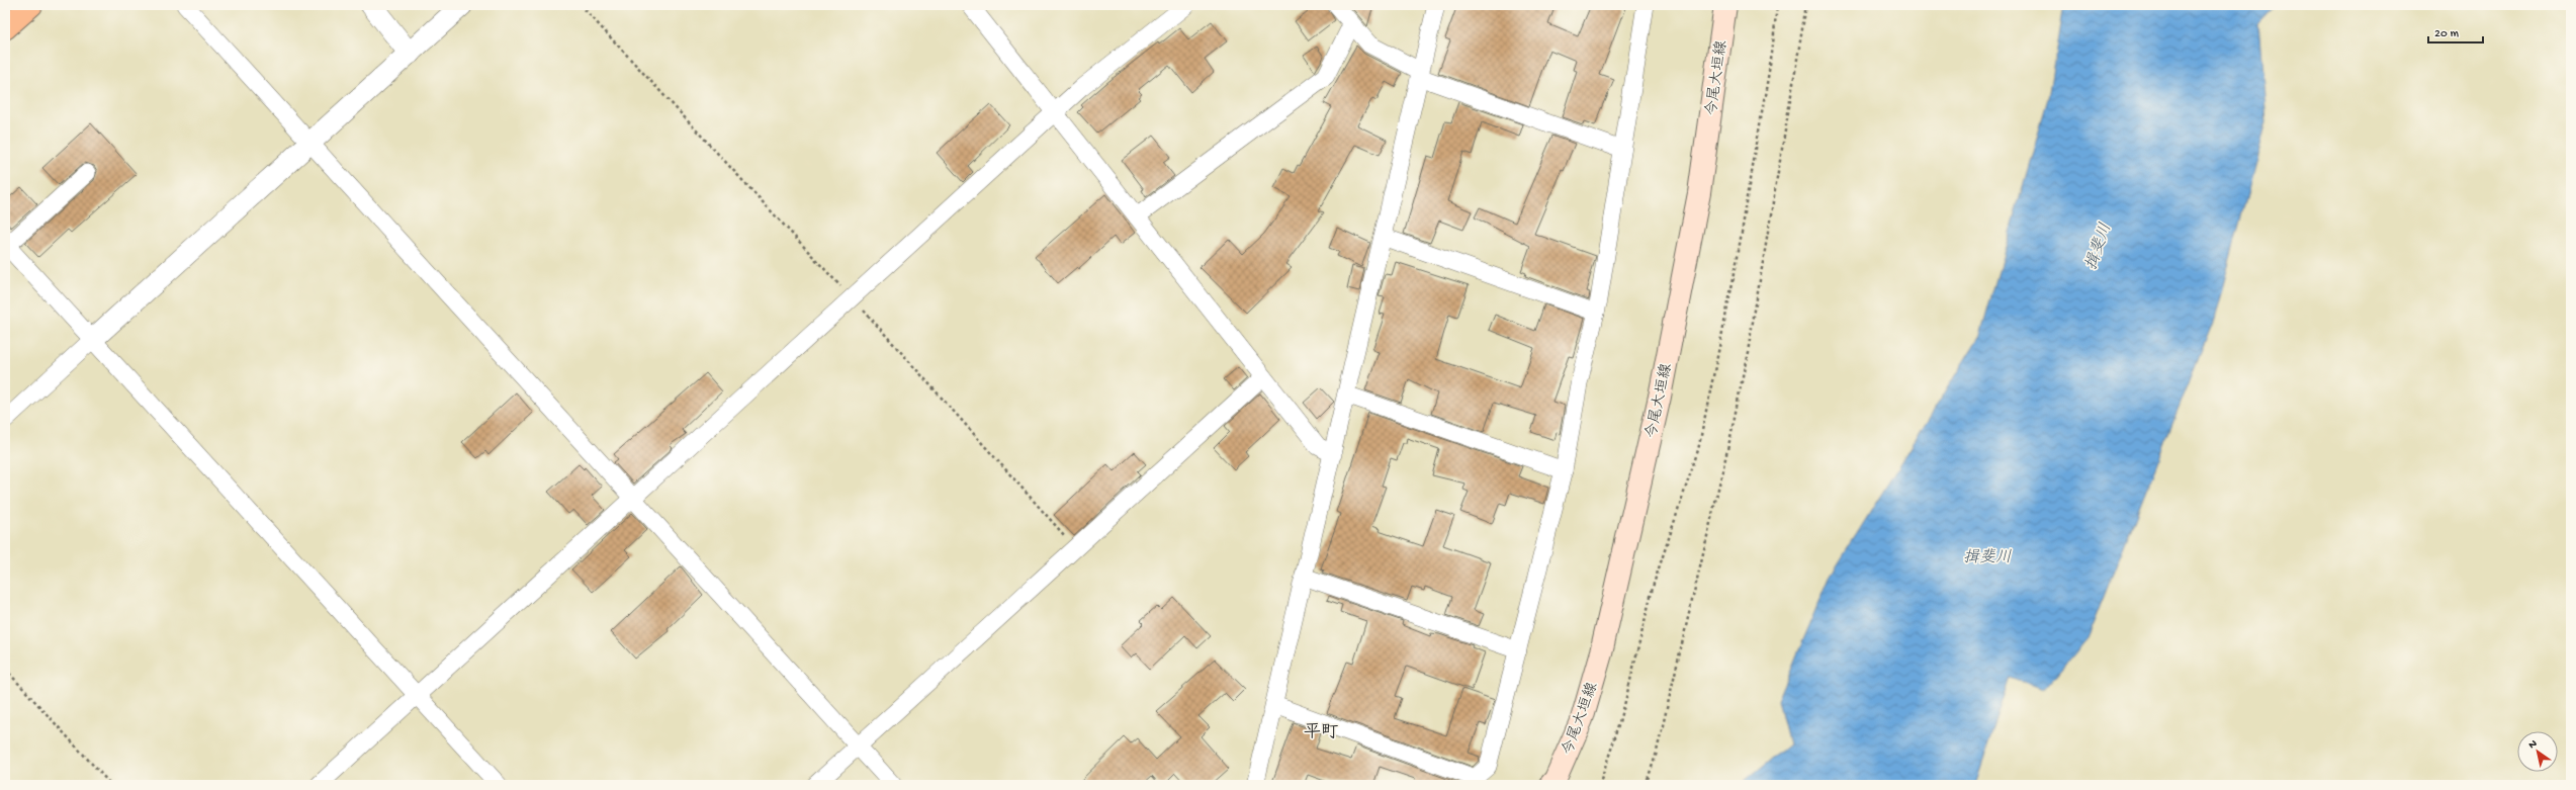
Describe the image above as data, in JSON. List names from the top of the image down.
{
  "streets": {
    "main road": ["今尾大垣線"]
  },
  "districts": ["平町"],
  "water": ["揖斐川"],
  "scale_bar": "20 m",
  "north": "top left"
}
